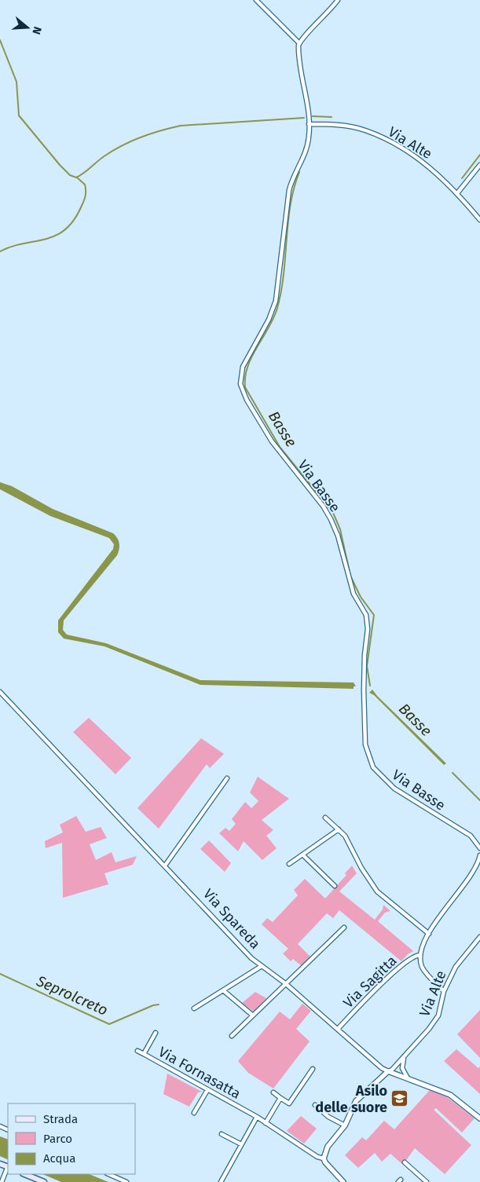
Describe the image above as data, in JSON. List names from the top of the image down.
{
  "streets": {
    "street": [
      "Via Alte",
      "Via Basse",
      "Via Spareda",
      "Via Sagitta",
      "Via Fornasatta"
    ]
  },
  "crossings": [
    ["Via Alte", "Via Basse"],
    ["Via Alte", "Via Spareda"],
    ["Via Spareda", "Via Sagitta"]
  ],
  "water": ["Basse", "Seprolcreto"],
  "places": {
    "school or university": ["Asilo delle suore"]
  },
  "legend": ["Strada", "Parco", "Acqua"],
  "north": "right"
}
